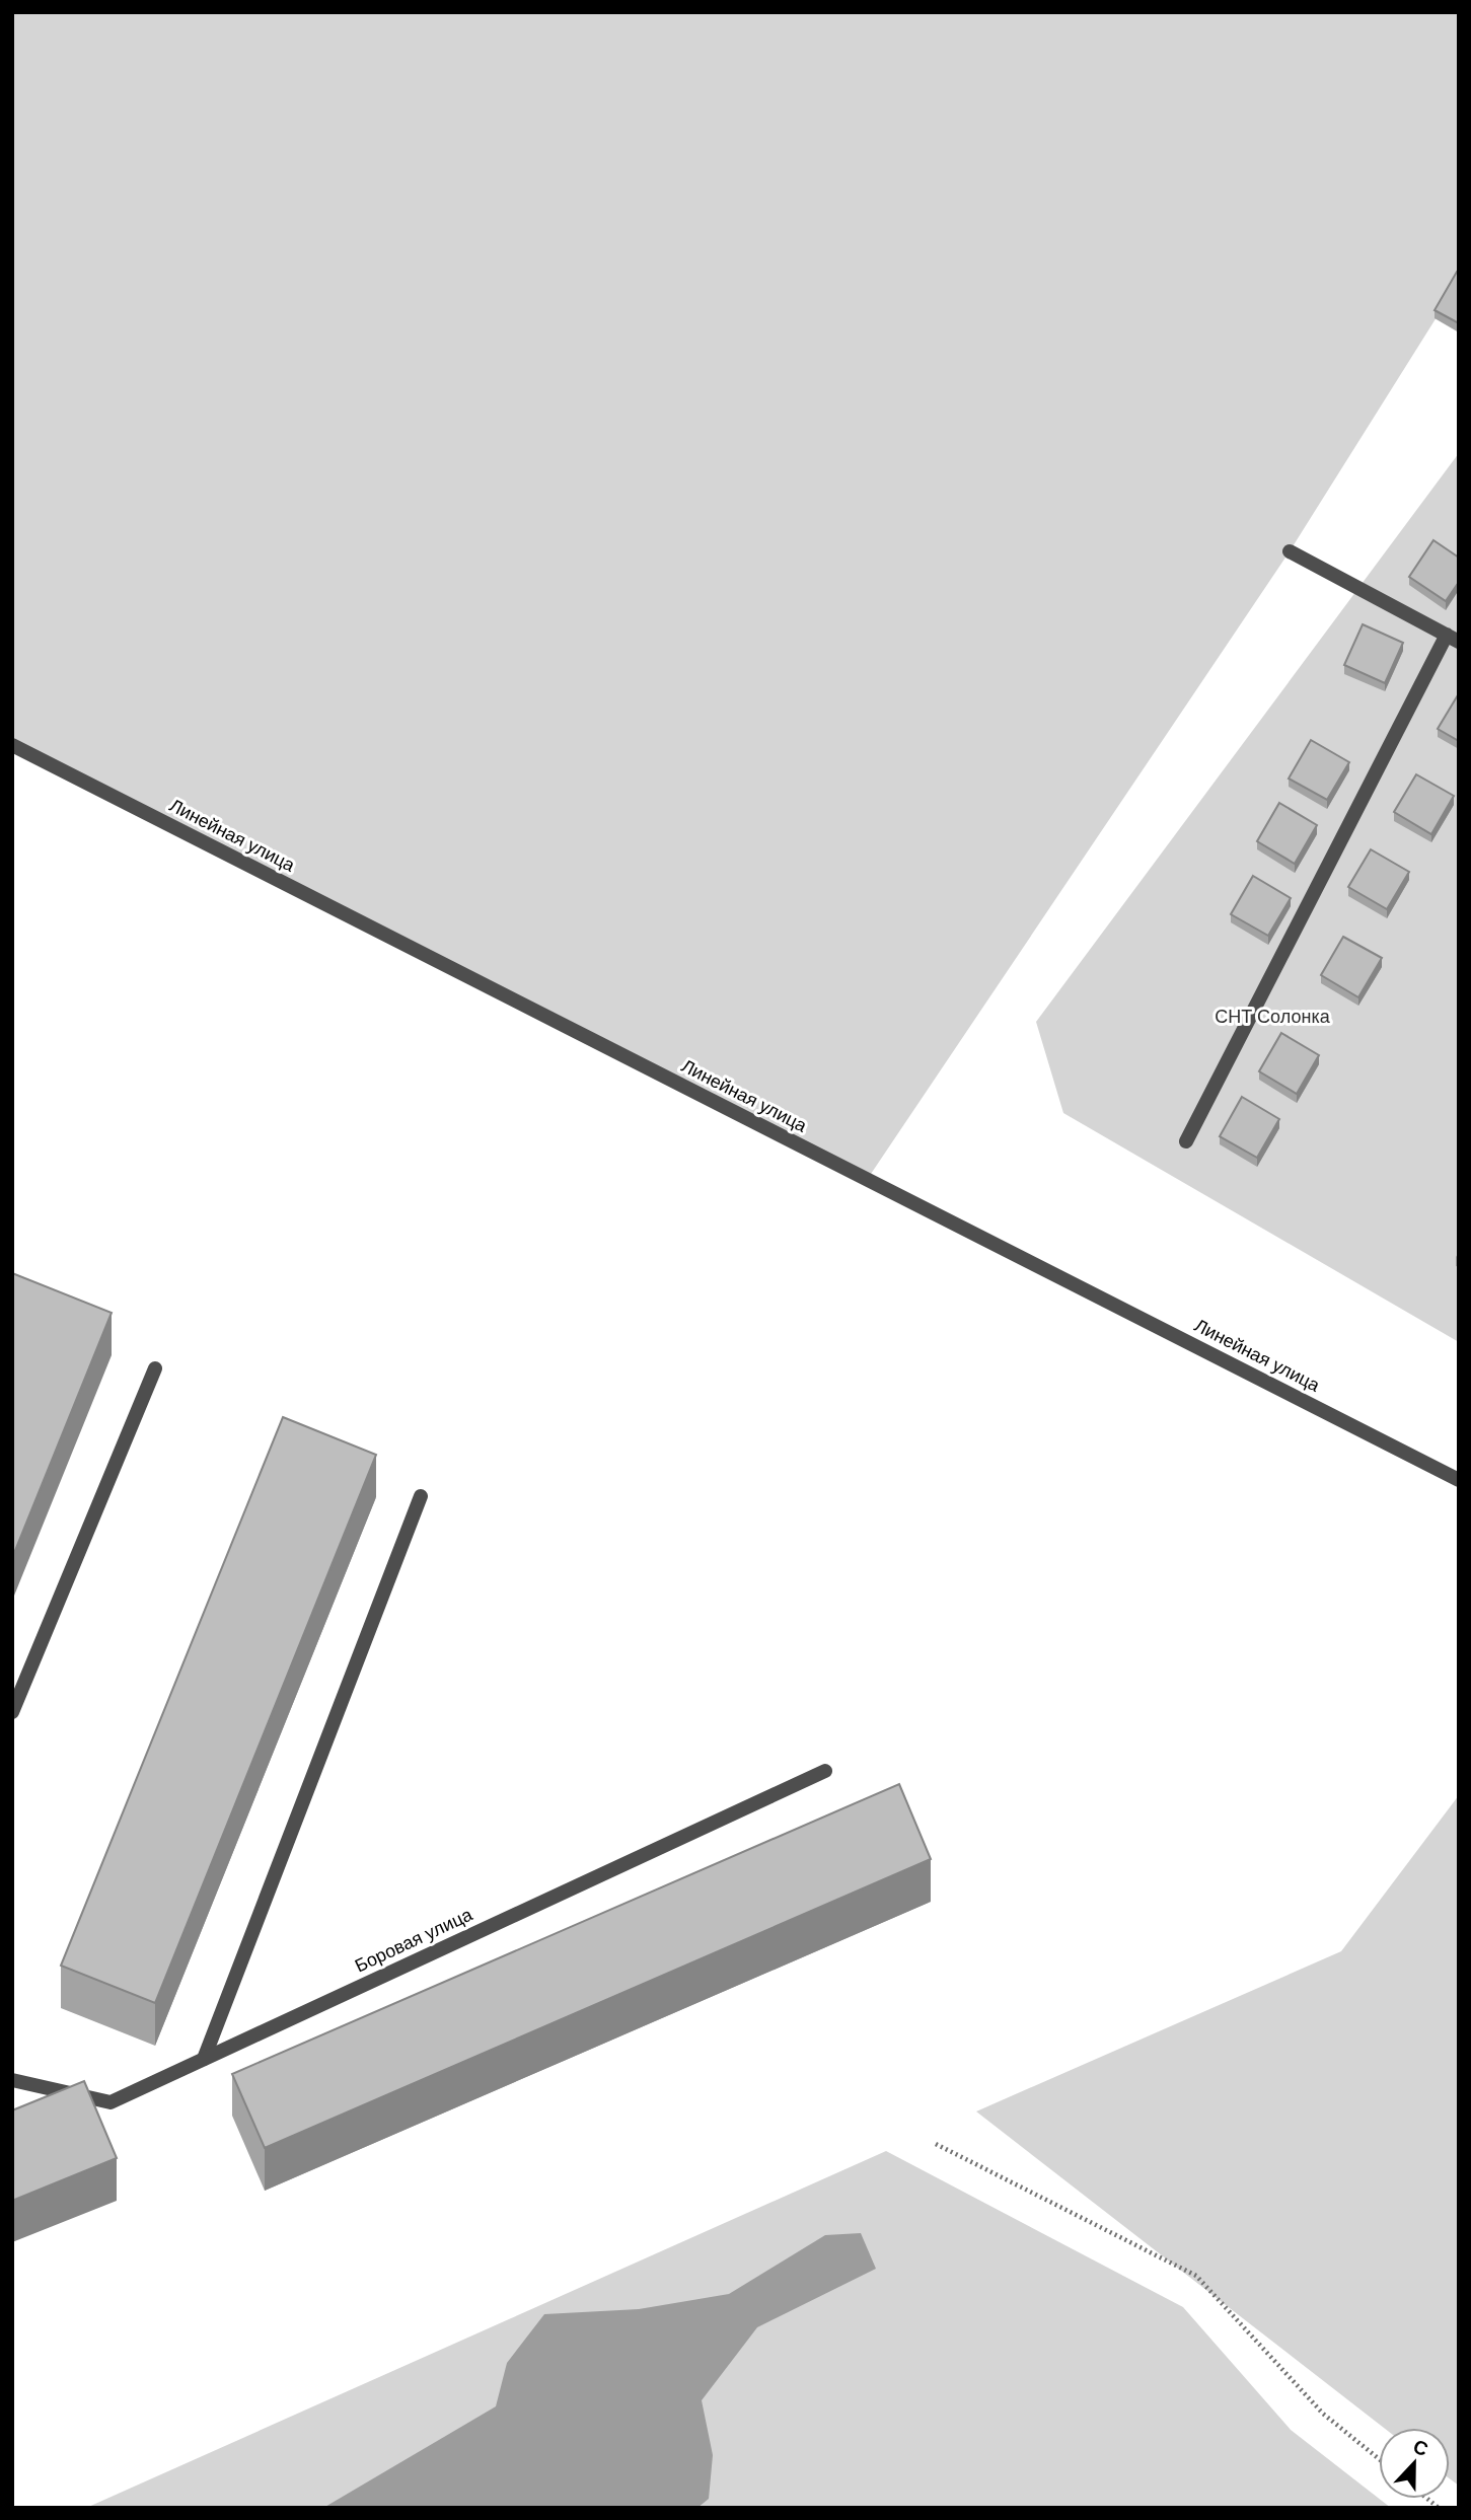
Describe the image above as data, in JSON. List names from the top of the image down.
{
  "streets": {
    "street": ["Линейная улица", "Боровая улица"]
  },
  "parks": ["СНТ Солонка"],
  "north": "top"
}
